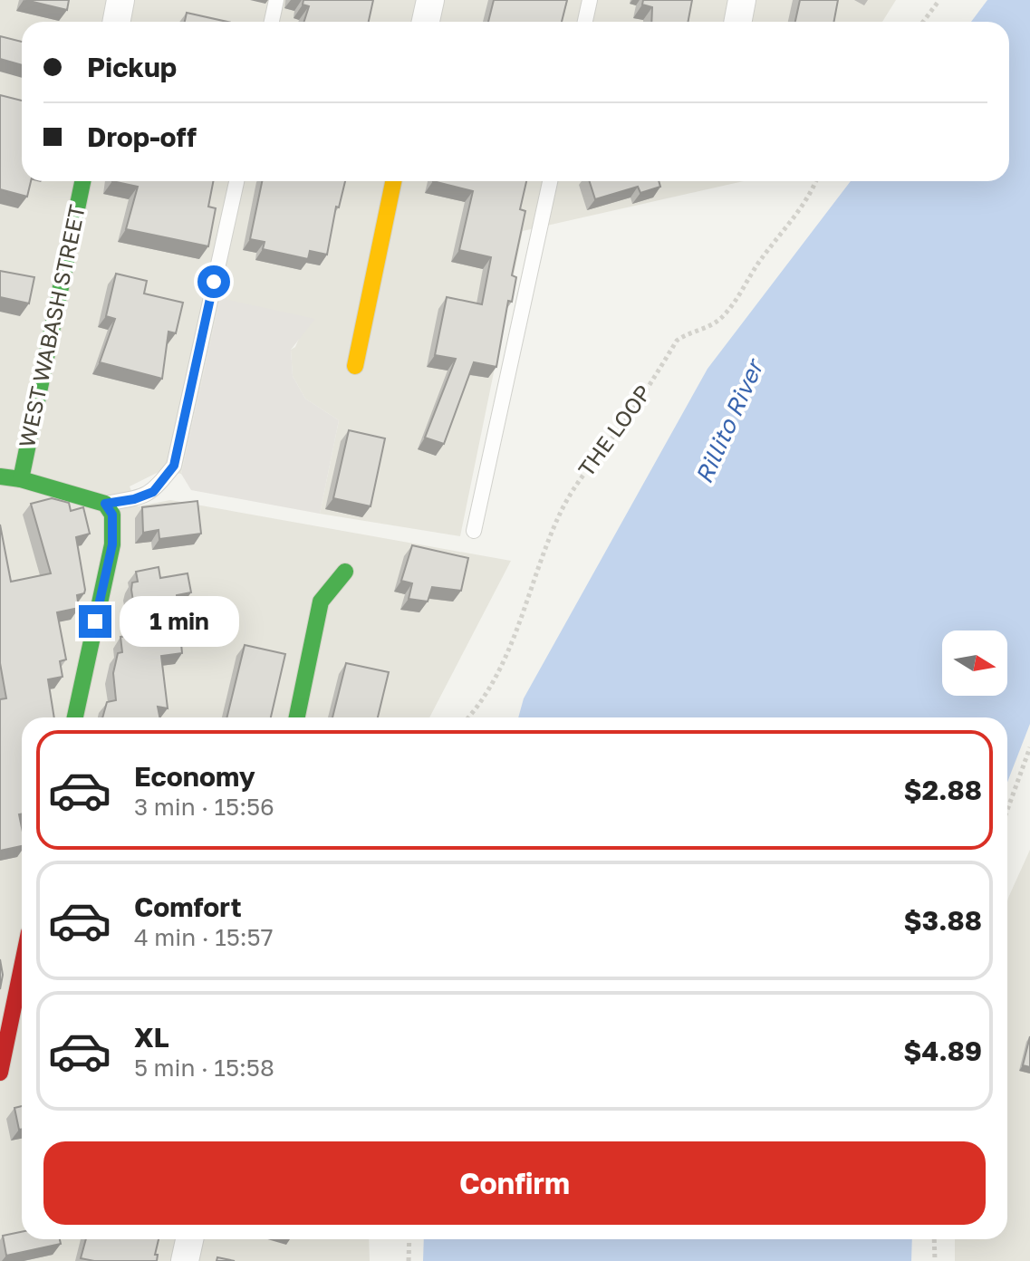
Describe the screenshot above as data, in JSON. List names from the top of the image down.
{
  "streets": {
    "street": ["WEST WABASH STREET"],
    "path": ["THE LOOP"]
  },
  "water": ["Rillito River"],
  "north": "right",
  "page": {
    "banner": ["Pickup", "Drop-off"],
    "bubble": "1 min",
    "list": [
      {
        "name": "Economy",
        "note": "3 min · 15:56",
        "value": "$2.88"
      },
      {
        "name": "Comfort",
        "note": "4 min · 15:57",
        "value": "$3.88"
      },
      {
        "name": "XL",
        "note": "5 min · 15:58",
        "value": "$4.89"
      }
    ],
    "buttons": "Confirm"
  }
}
